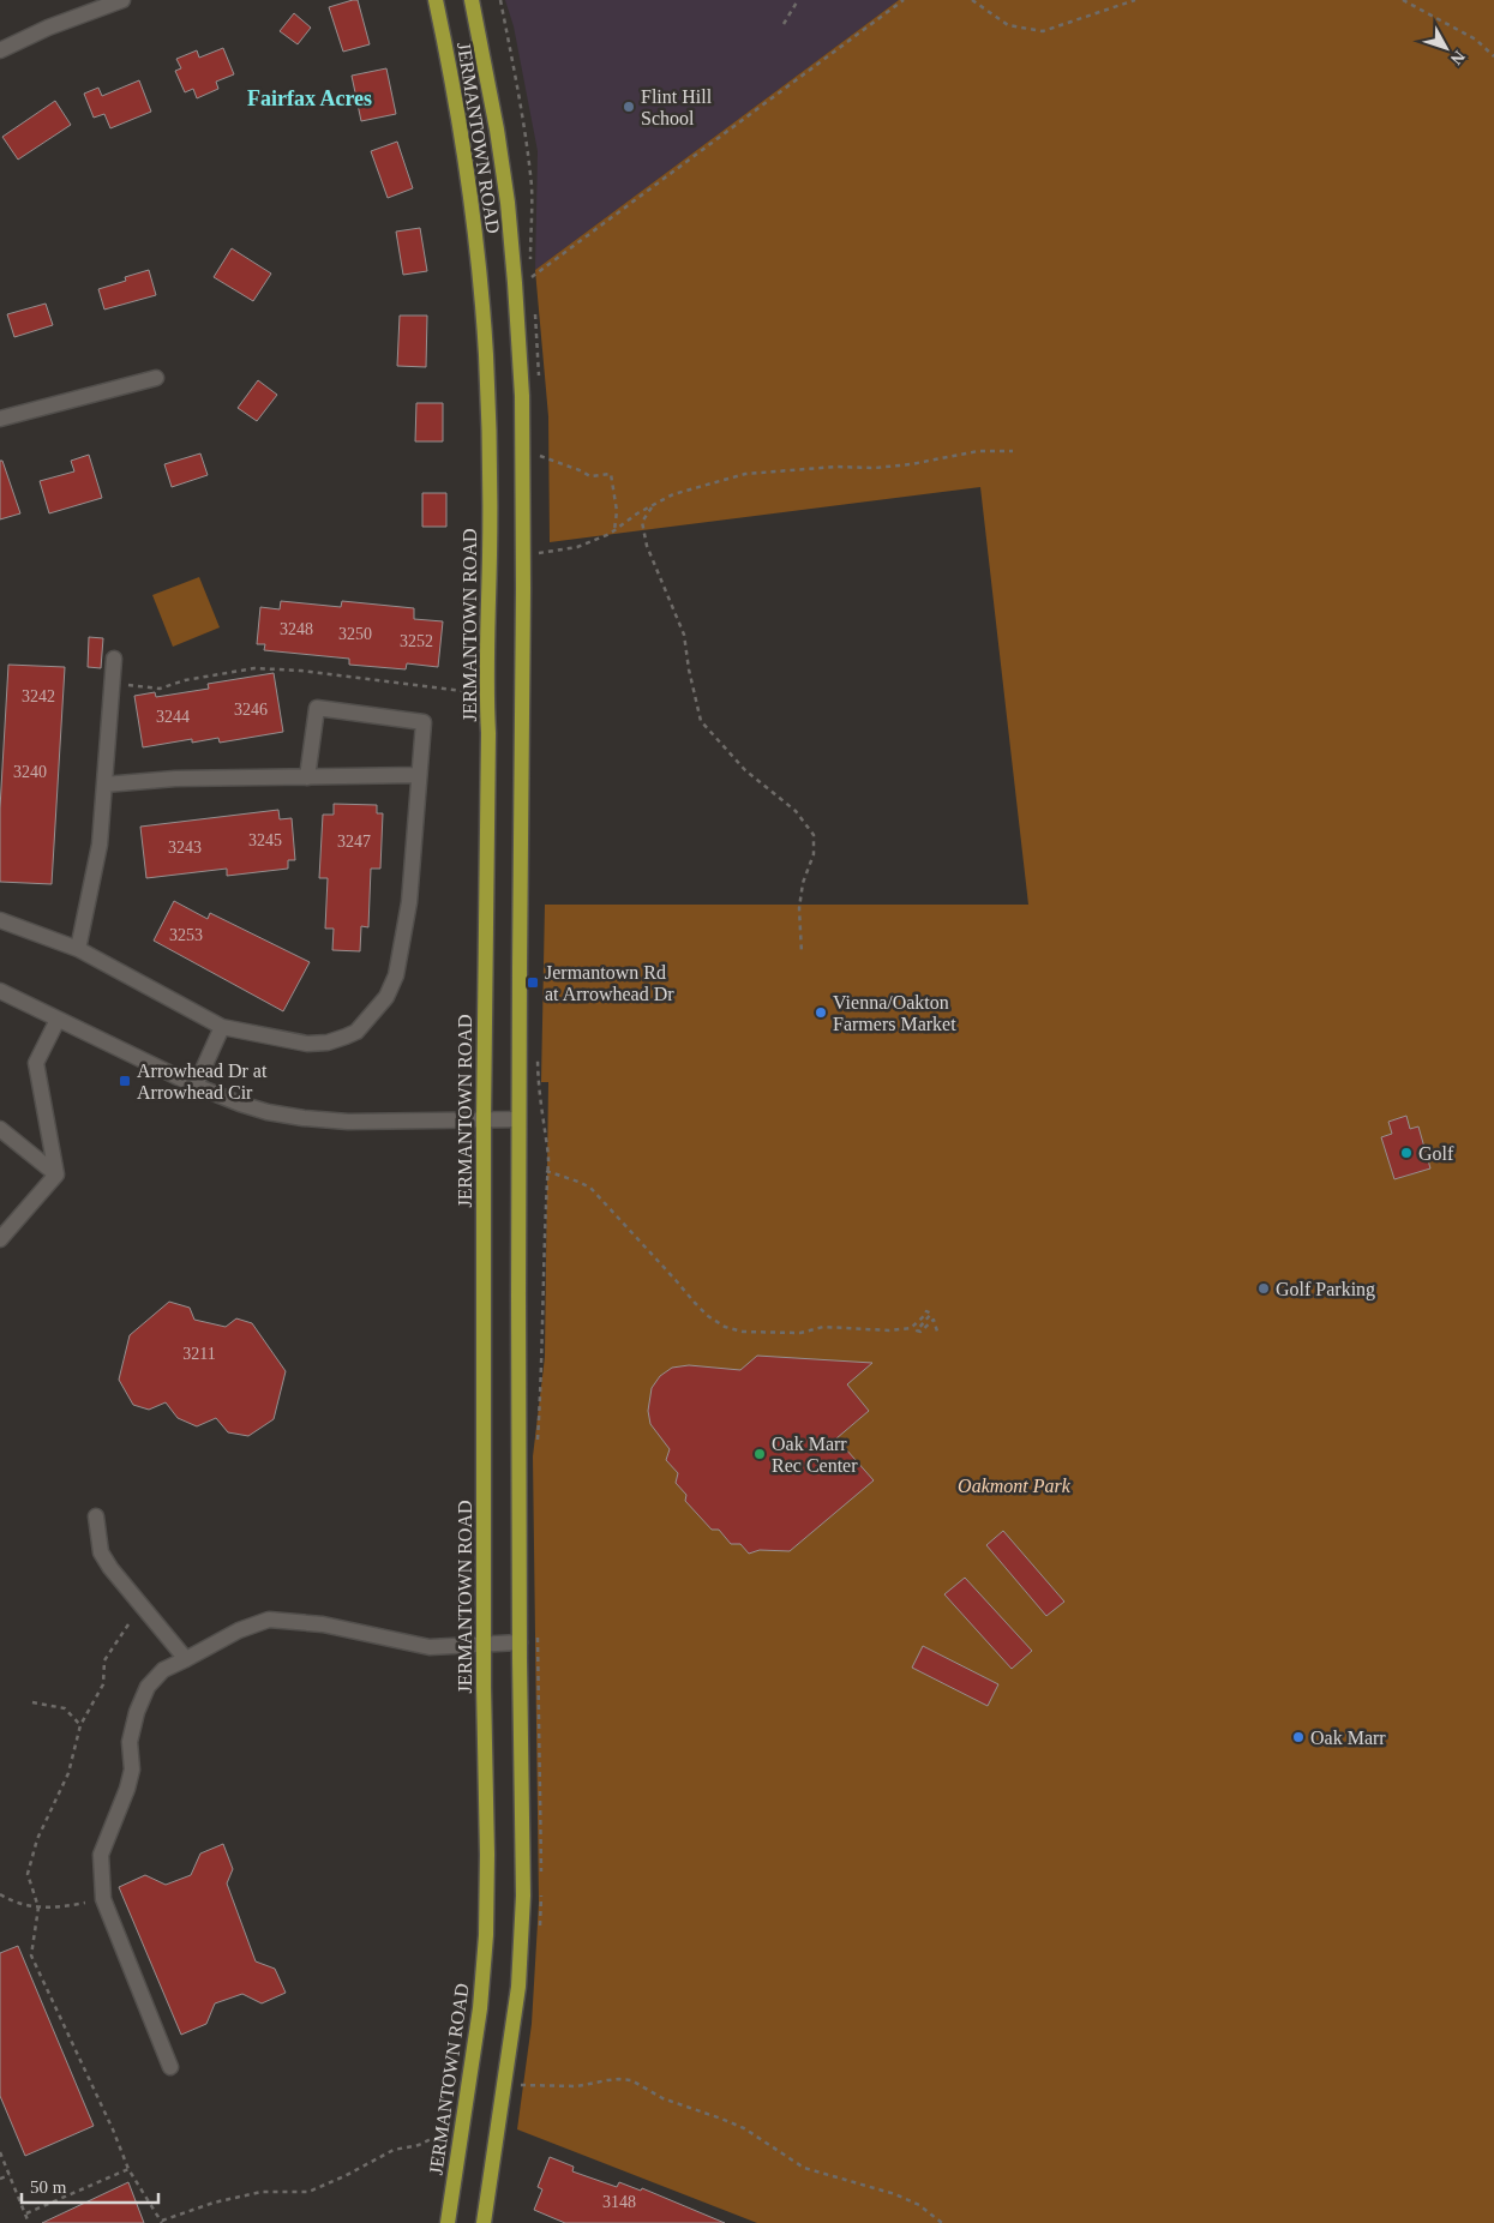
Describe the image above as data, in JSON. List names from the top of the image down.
{
  "streets": {
    "main road": ["JERMANTOWN ROAD"]
  },
  "districts": ["Fairfax Acres"],
  "parks": ["Oakmont Park"],
  "places": {
    "other": [
      "Flint Hill School",
      "Vienna/Oakton Farmers Market",
      "Golf",
      "Golf Parking",
      "Oak Marr Rec Center",
      "Oak Marr"
    ],
    "transit": ["Jermantown Rd at Arrowhead Dr", "Arrowhead Dr at Arrowhead Cir"]
  },
  "house_numbers": [
    "3248",
    "3250",
    "3252",
    "3242",
    "3246",
    "3244",
    "3240",
    "3245",
    "3247",
    "3243",
    "3253",
    "3211",
    "3148"
  ],
  "scale_bar": "50 m",
  "north": "bottom right"
}
